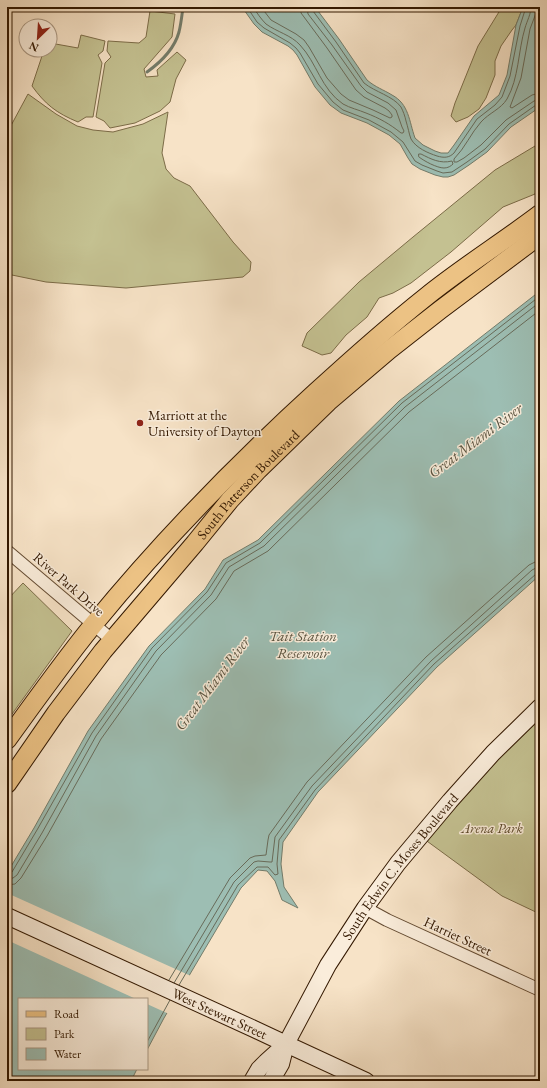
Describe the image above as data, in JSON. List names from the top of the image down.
{
  "streets": {
    "main road": ["South Patterson Boulevard", "South Edwin C. Moses Boulevard", "West Stewart Street"],
    "street": ["River Park Drive", "Harriet Street"]
  },
  "crossings": [
    ["South Patterson Boulevard", "River Park Drive"],
    ["South Edwin C. Moses Boulevard", "Harriet Street"],
    ["South Edwin C. Moses Boulevard", "West Stewart Street"]
  ],
  "water": ["Great Miami River", "Tait Station Reservoir"],
  "parks": ["Arena Park"],
  "places": ["Marriott at the University of Dayton"],
  "legend": ["Road", "Park", "Water"],
  "north": "bottom left"
}
